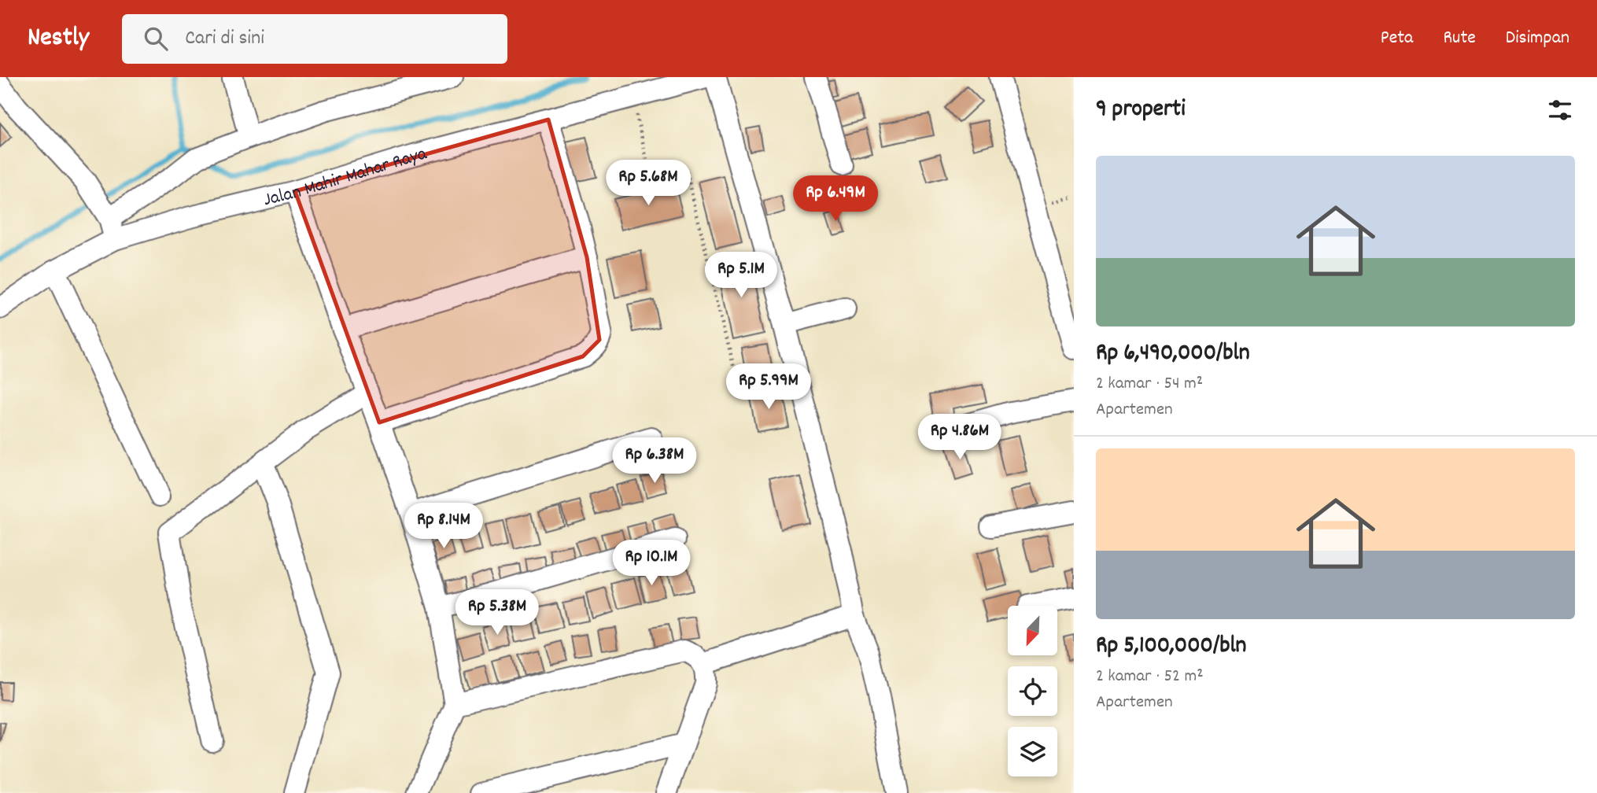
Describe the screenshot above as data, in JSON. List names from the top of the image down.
{
  "streets": {
    "street": ["Jalan Mahir Mahar Raya"]
  },
  "north": "bottom left",
  "page": {
    "header": "Nestly",
    "search": "Cari di sini",
    "nav": ["Peta", "Rute", "Disimpan"],
    "heading": "9 properti",
    "list": [
      {
        "name": "Rp 6,490,000/bln",
        "note": "2 kamar · 54 m² · Apartemen"
      },
      {
        "name": "Rp 5,100,000/bln",
        "note": "2 kamar · 52 m² · Apartemen"
      }
    ],
    "price": [
      "Rp 5.68M",
      "Rp 6.49M",
      "Rp 5.1M",
      "Rp 5.99M",
      "Rp 4.86M",
      "Rp 6.38M",
      "Rp 8.14M",
      "Rp 10.1M",
      "Rp 5.38M"
    ]
  }
}
